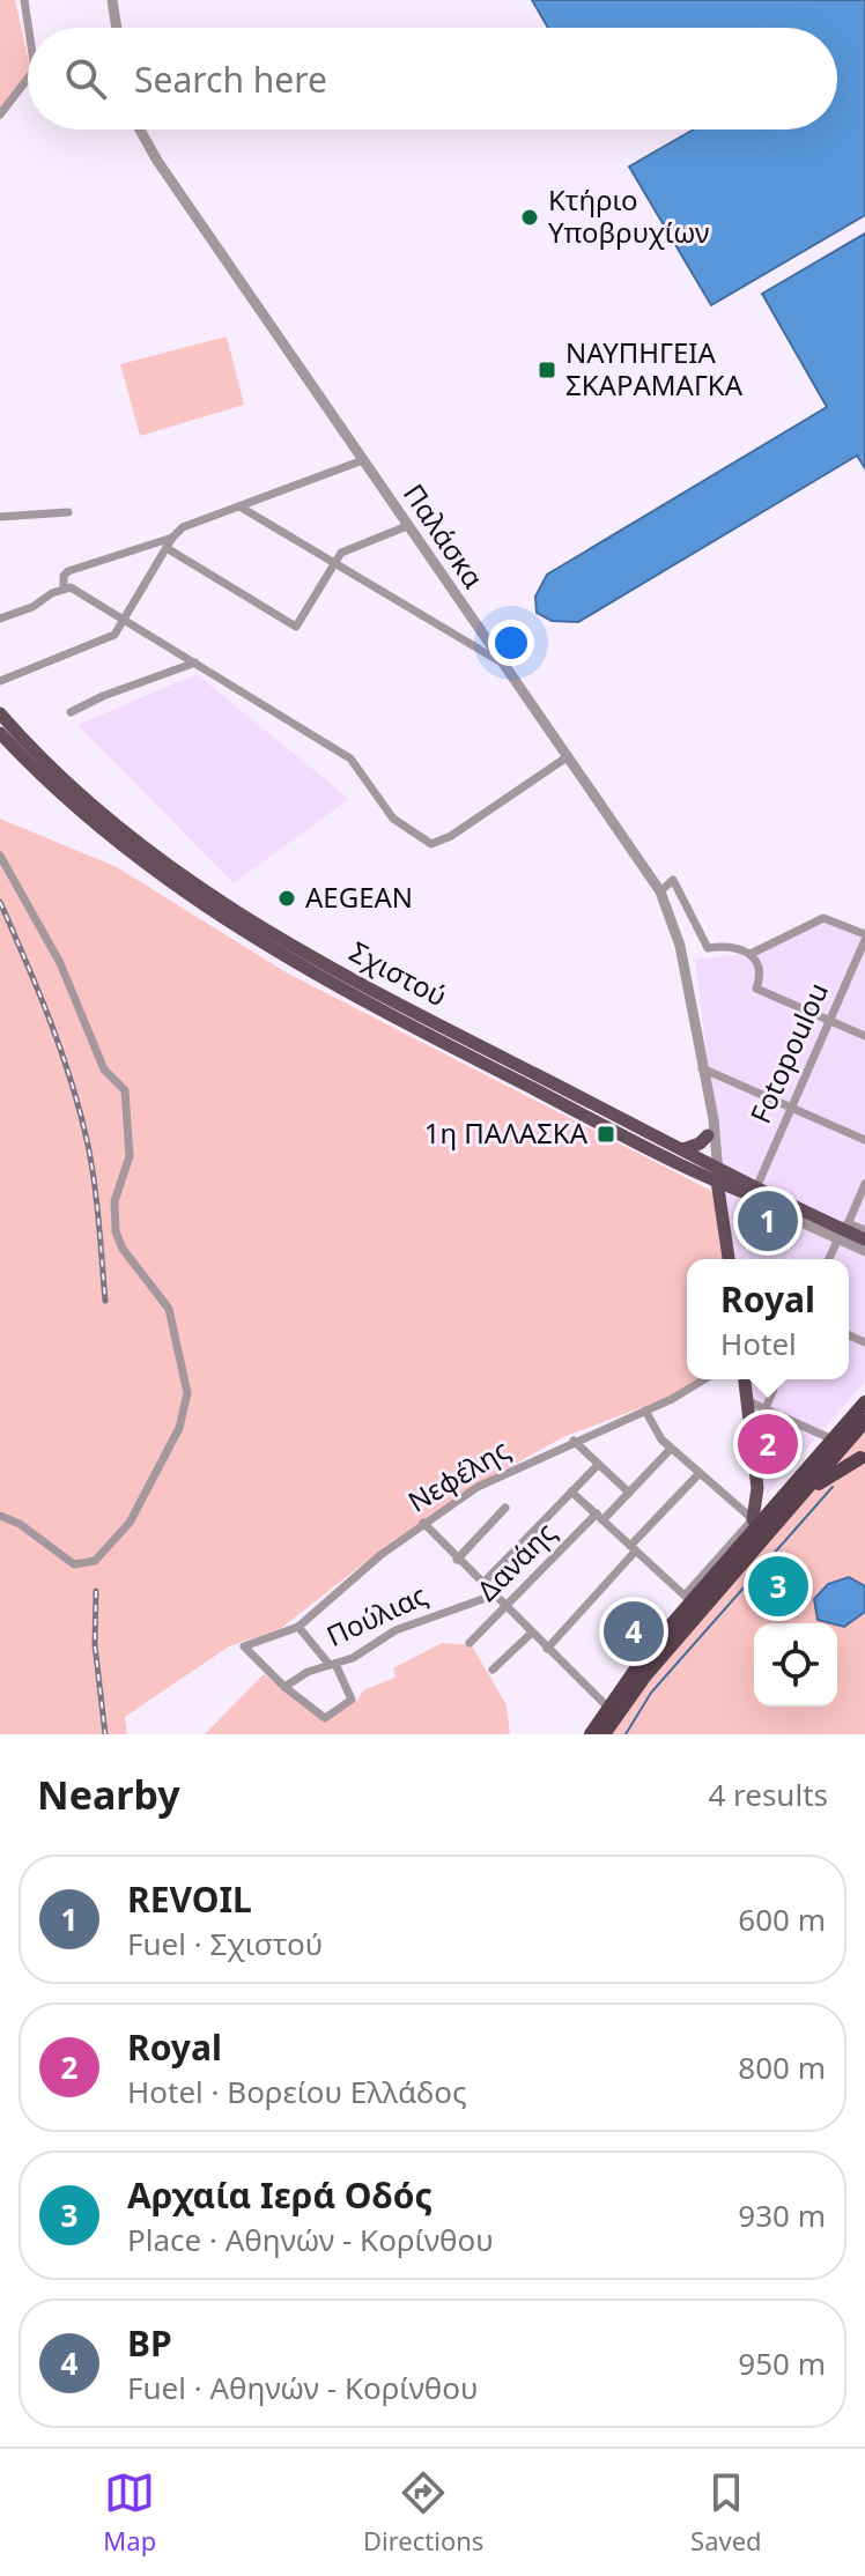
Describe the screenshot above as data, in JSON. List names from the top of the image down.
{
  "streets": {
    "main road": ["Σχιστού"],
    "street": [
      "Παλάσκα",
      "Fotopoulou",
      "Νεφέλης",
      "Δανάης",
      "Πούλιας"
    ]
  },
  "crossings": [
    ["Παλάσκα", "Σχιστού"],
    ["Σχιστού", "Fotopoulou"],
    ["Νεφέλης", "Πούλιας"]
  ],
  "places": {
    "other": ["Κτήριο Υποβρυχίων", "AEGEAN"],
    "transit": ["ΝΑΥΠΗΓΕΙΑ ΣΚΑΡΑΜΑΓΚΑ", "1η ΠΑΛΑΣΚΑ"]
  },
  "page": {
    "search": "Search here",
    "pins": [
      "1",
      "2",
      "3",
      "4"
    ],
    "popup": ["Royal", "Hotel"],
    "heading": ["Nearby", "4 results"],
    "list": [
      {
        "mark": "1",
        "name": "REVOIL",
        "note": "Fuel · Σχιστού",
        "value": "600 m"
      },
      {
        "mark": "2",
        "name": "Royal",
        "note": "Hotel · Βορείου Ελλάδος",
        "value": "800 m"
      },
      {
        "mark": "3",
        "name": "Αρχαία Ιερά Οδός",
        "note": "Place · Αθηνών - Κορίνθου",
        "value": "930 m"
      },
      {
        "mark": "4",
        "name": "BP",
        "note": "Fuel · Αθηνών - Κορίνθου",
        "value": "950 m"
      }
    ],
    "nav": ["Map", "Directions", "Saved"]
  }
}
